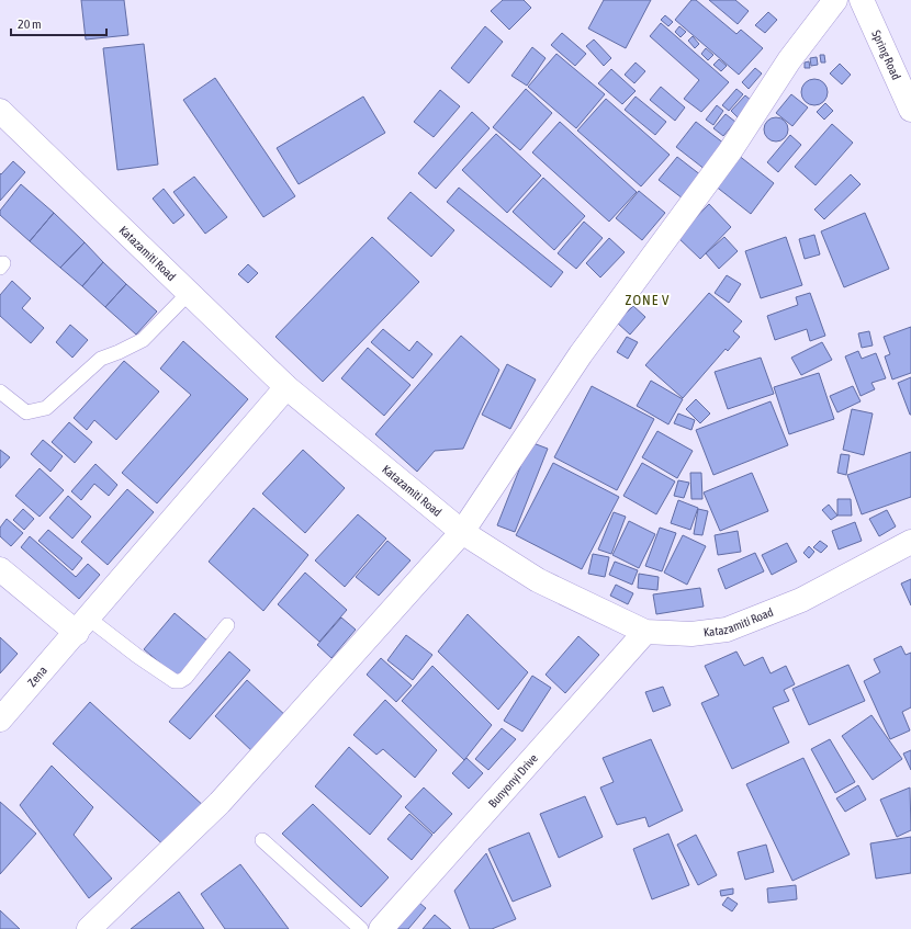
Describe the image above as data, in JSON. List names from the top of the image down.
{
  "streets": {
    "street": [
      "Spring Road",
      "Katazamiti Road",
      "Zena",
      "Bunyonyi Drive"
    ]
  },
  "crossings": [
    ["Katazamiti Road", "Zena"],
    ["Katazamiti Road", "Bunyonyi Drive"]
  ],
  "districts": ["ZONE V"],
  "scale_bar": "20 m"
}
